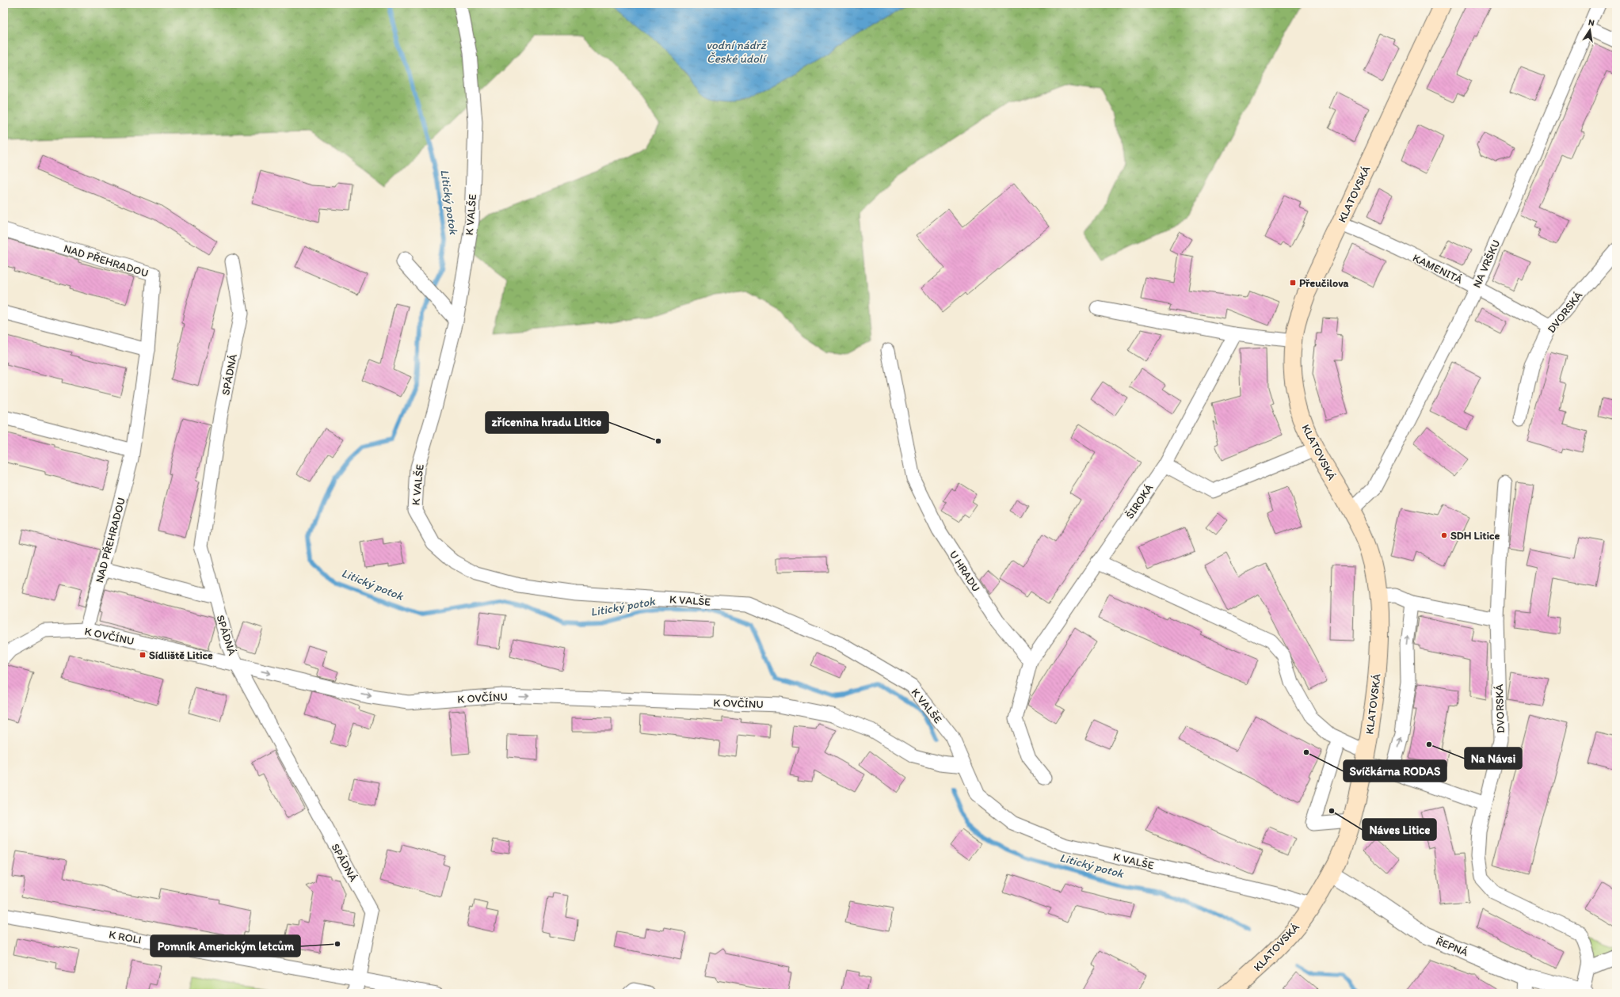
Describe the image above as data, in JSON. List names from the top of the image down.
{
  "streets": {
    "main road": ["KLATOVSKÁ"],
    "street": [
      "K VALŠE",
      "NAD PŘEHRADOU",
      "NA VRŠKU",
      "KAMENITÁ",
      "DVORSKÁ",
      "SPÁDNÁ",
      "ŠIROKÁ",
      "U HRADU",
      "K OVČÍNU",
      "K ROLI",
      "ŘEPNÁ"
    ]
  },
  "crossings": [
    ["KLATOVSKÁ", "K VALŠE"],
    ["KLATOVSKÁ", "NA VRŠKU"],
    ["KLATOVSKÁ", "KAMENITÁ"],
    ["KLATOVSKÁ", "ŠIROKÁ"],
    ["KLATOVSKÁ", "ŘEPNÁ"],
    ["K VALŠE", "K OVČÍNU"],
    ["NAD PŘEHRADOU", "K OVČÍNU"],
    ["NA VRŠKU", "KAMENITÁ"],
    ["KAMENITÁ", "DVORSKÁ"],
    ["DVORSKÁ", "ŘEPNÁ"],
    ["SPÁDNÁ", "K OVČÍNU"],
    ["SPÁDNÁ", "K ROLI"],
    ["ŠIROKÁ", "U HRADU"]
  ],
  "one_way": ["K OVČÍNU"],
  "water": ["vodní nádrž České údolí", "Litický potok"],
  "places": {
    "transit": ["Přeučilova", "Sídliště Litice"],
    "other": [
      "zřícenina hradu Litice",
      "SDH Litice",
      "Na Návsi",
      "Svíčkárna RODAS",
      "Náves Litice",
      "Pomník Americkým letcům"
    ]
  },
  "north": "top"
}
